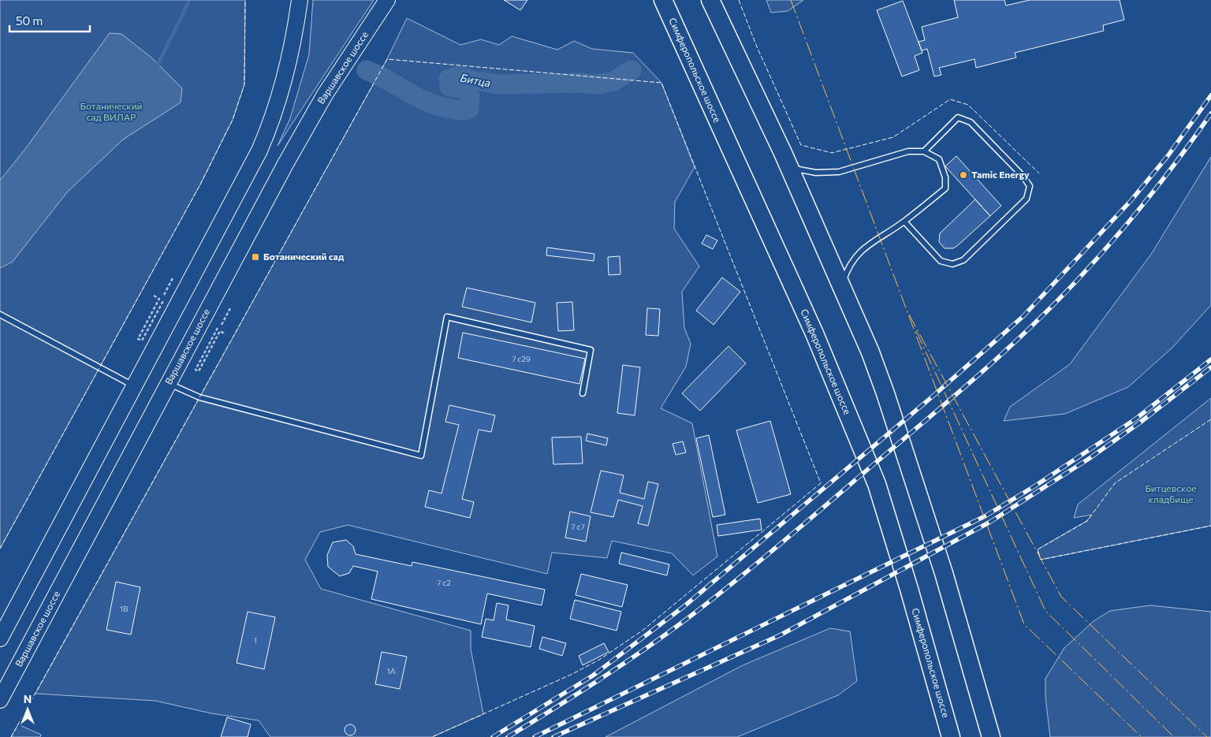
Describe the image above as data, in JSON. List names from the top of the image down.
{
  "streets": {
    "highway": ["Симферопольское шоссе"],
    "main road": ["Варшавское шоссе"]
  },
  "water": ["Битца"],
  "parks": ["Ботанический сад ВИЛАР", "Битцевское кладбище"],
  "places": {
    "other": ["Tamic Energy"],
    "transit": ["Ботанический сад"]
  },
  "house_numbers": [
    "7 с29",
    "7 с7",
    "7 с2",
    "1В",
    "1",
    "1А"
  ],
  "scale_bar": "50 m",
  "north": "top"
}
